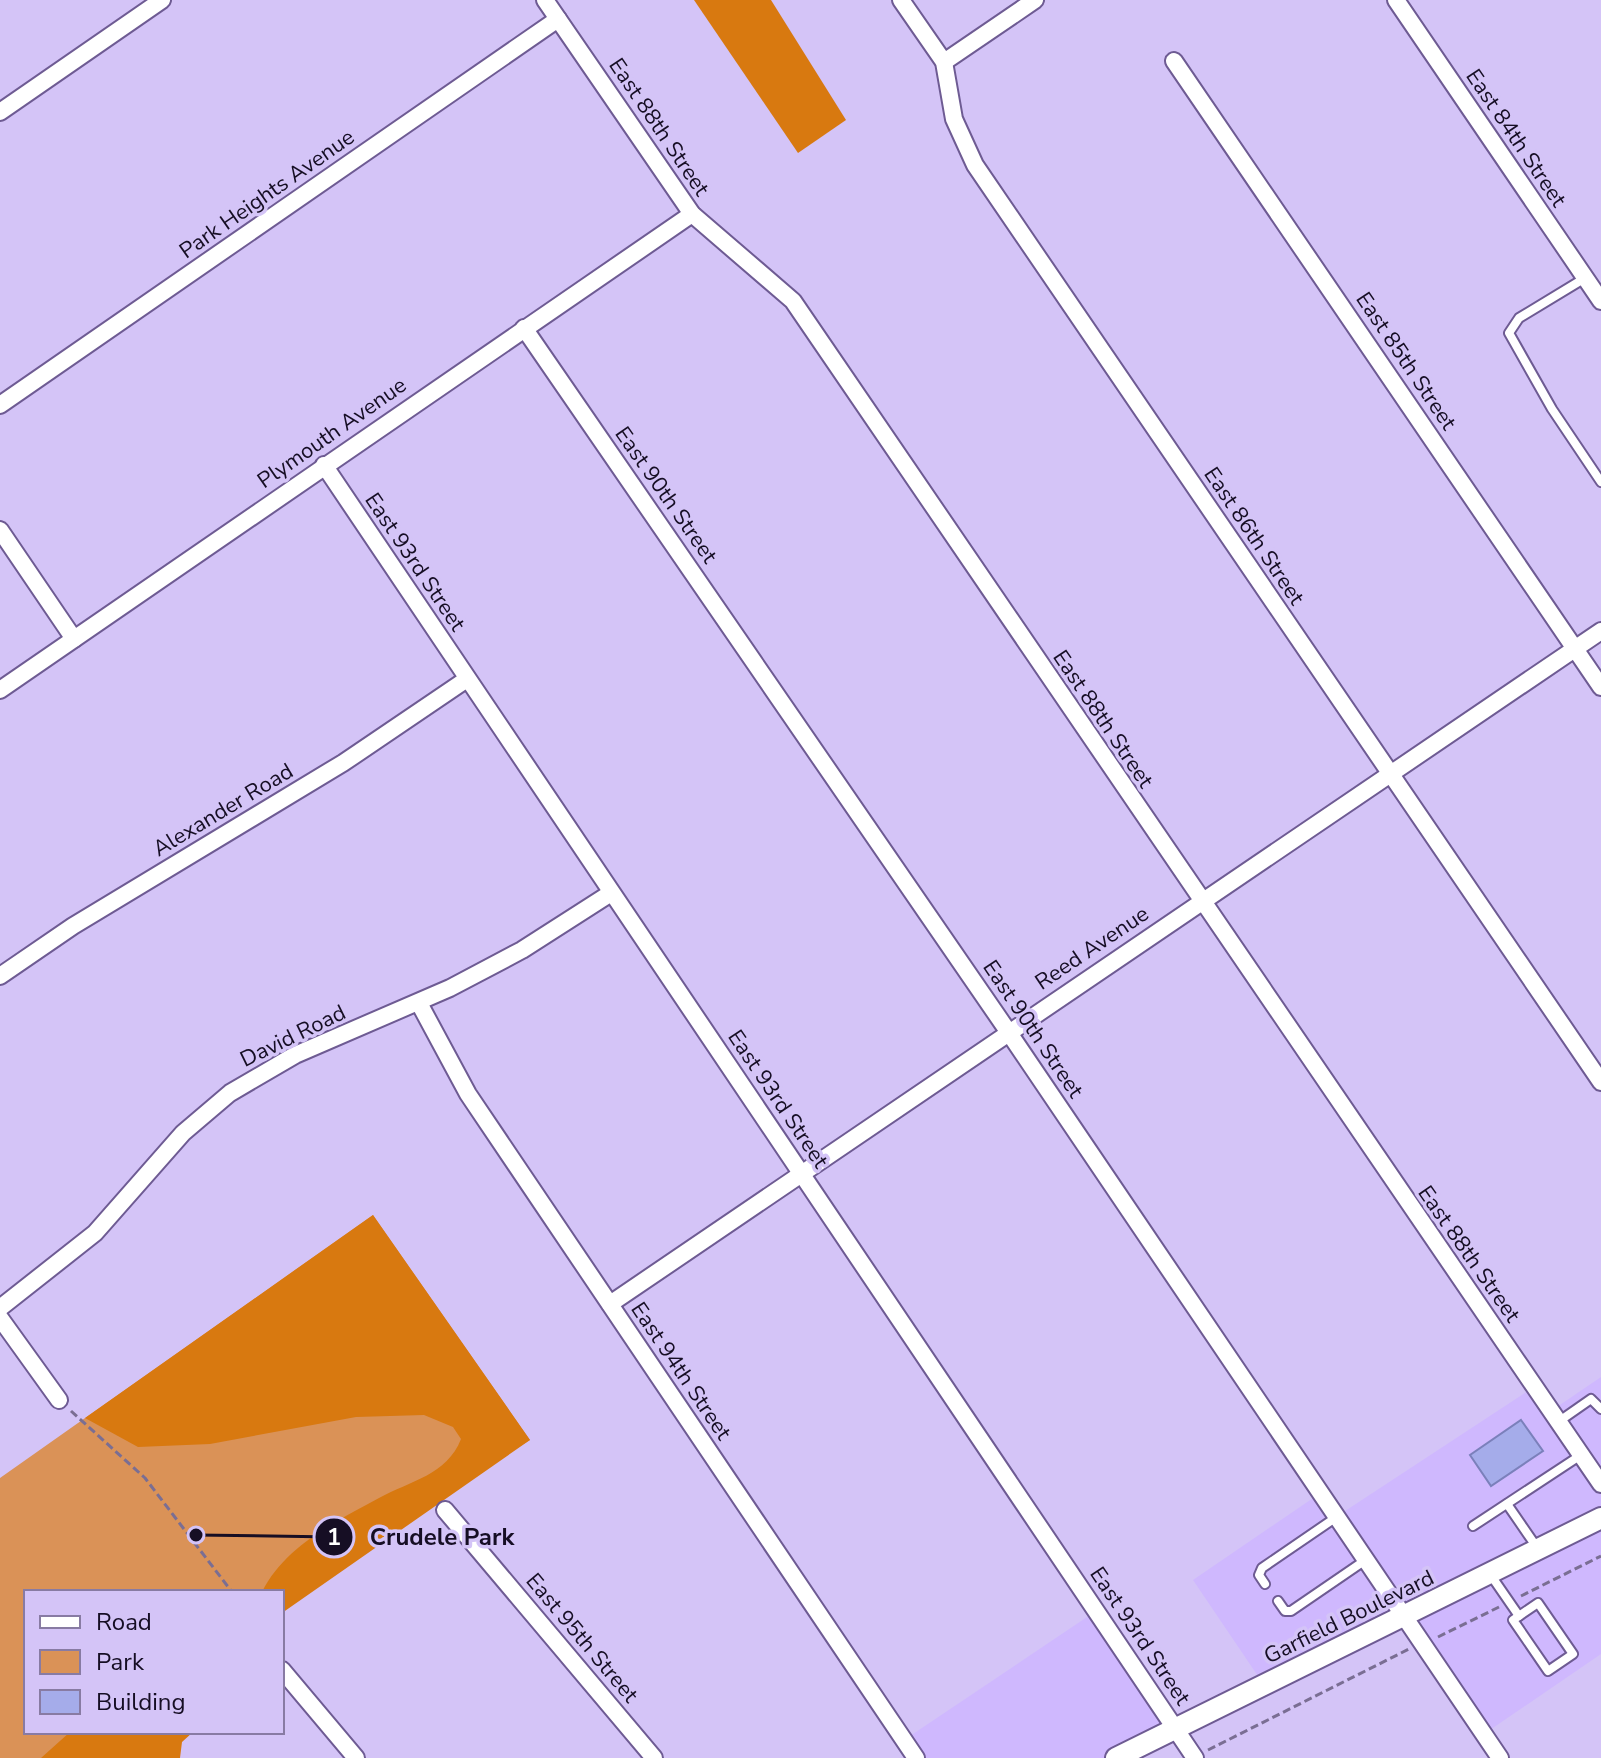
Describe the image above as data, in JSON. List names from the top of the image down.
{
  "streets": {
    "street": [
      "East 88th Street",
      "East 84th Street",
      "Park Heights Avenue",
      "East 85th Street",
      "Plymouth Avenue",
      "East 90th Street",
      "East 86th Street",
      "East 93rd Street",
      "Alexander Road",
      "Reed Avenue",
      "David Road",
      "East 94th Street",
      "Garfield Boulevard",
      "East 95th Street"
    ]
  },
  "crossings": [
    ["East 88th Street", "Park Heights Avenue"],
    ["East 88th Street", "Plymouth Avenue"],
    ["East 88th Street", "Reed Avenue"],
    ["East 85th Street", "Reed Avenue"],
    ["Plymouth Avenue", "East 90th Street"],
    ["Plymouth Avenue", "East 93rd Street"],
    ["East 90th Street", "Reed Avenue"],
    ["East 90th Street", "Garfield Boulevard"],
    ["East 86th Street", "Reed Avenue"],
    ["East 93rd Street", "Alexander Road"],
    ["East 93rd Street", "Reed Avenue"],
    ["East 93rd Street", "David Road"],
    ["East 93rd Street", "Garfield Boulevard"],
    ["Reed Avenue", "East 94th Street"],
    ["David Road", "East 94th Street"]
  ],
  "places": ["Crudele Park"],
  "legend": ["Road", "Park", "Building"]
}
